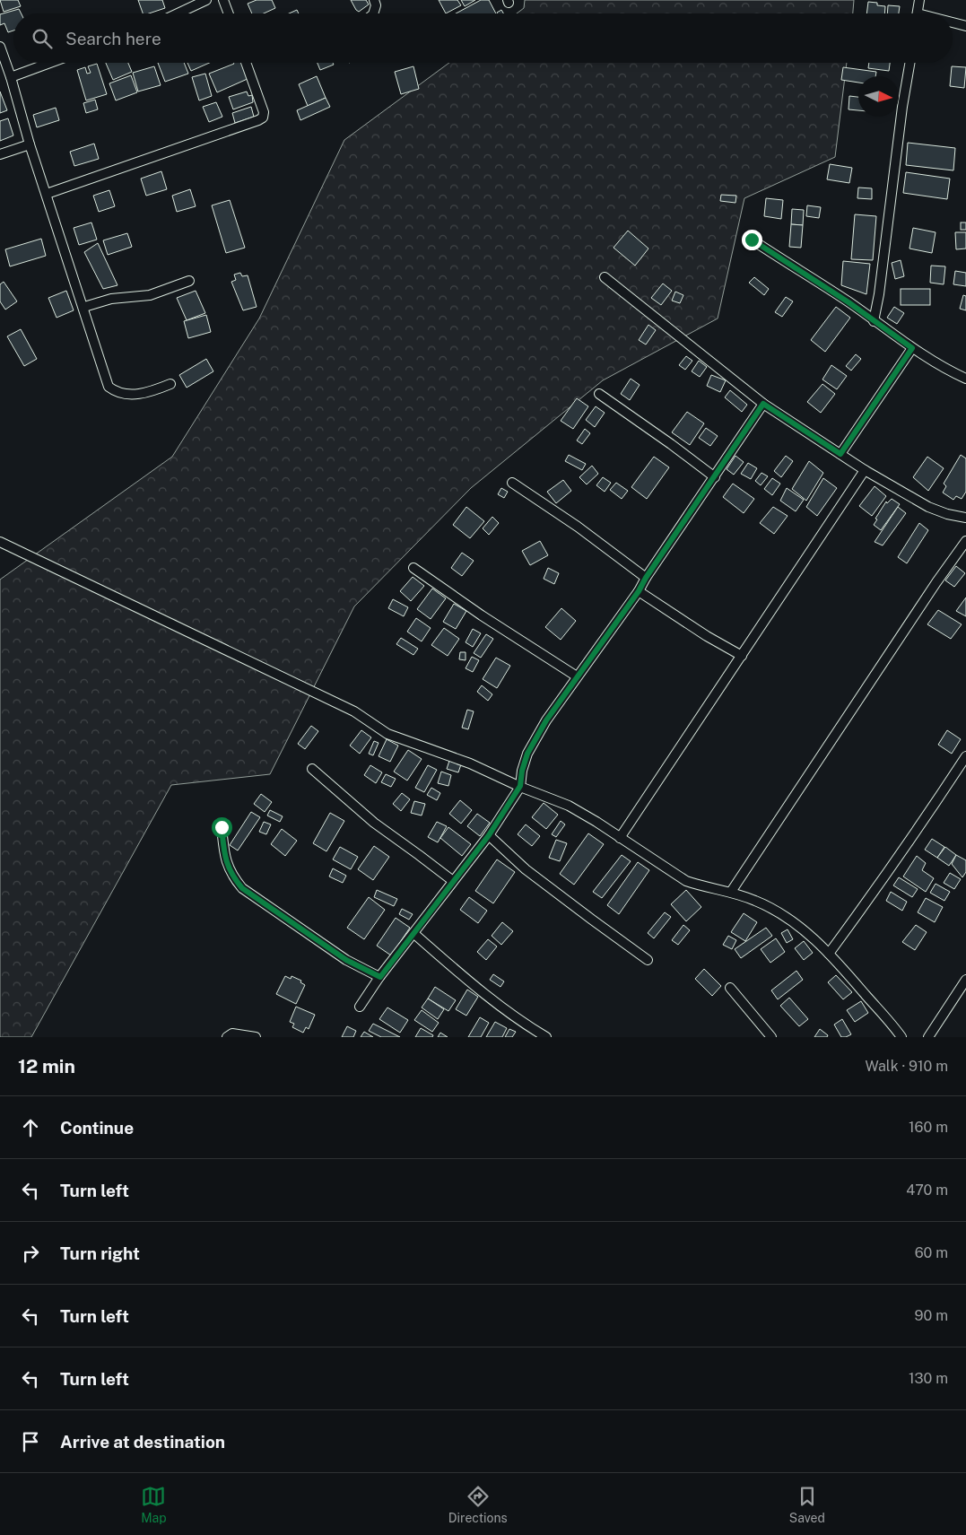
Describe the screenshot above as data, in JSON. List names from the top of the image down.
{
  "north": "right",
  "page": {
    "search": "Search here",
    "heading": ["12 min", "Walk · 910 m"],
    "list": [
      ["Continue", "160 m"],
      ["Turn left", "470 m"],
      ["Turn right", "60 m"],
      ["Turn left", "90 m"],
      ["Turn left", "130 m"],
      "Arrive at destination"
    ],
    "nav": ["Map", "Directions", "Saved"]
  }
}
